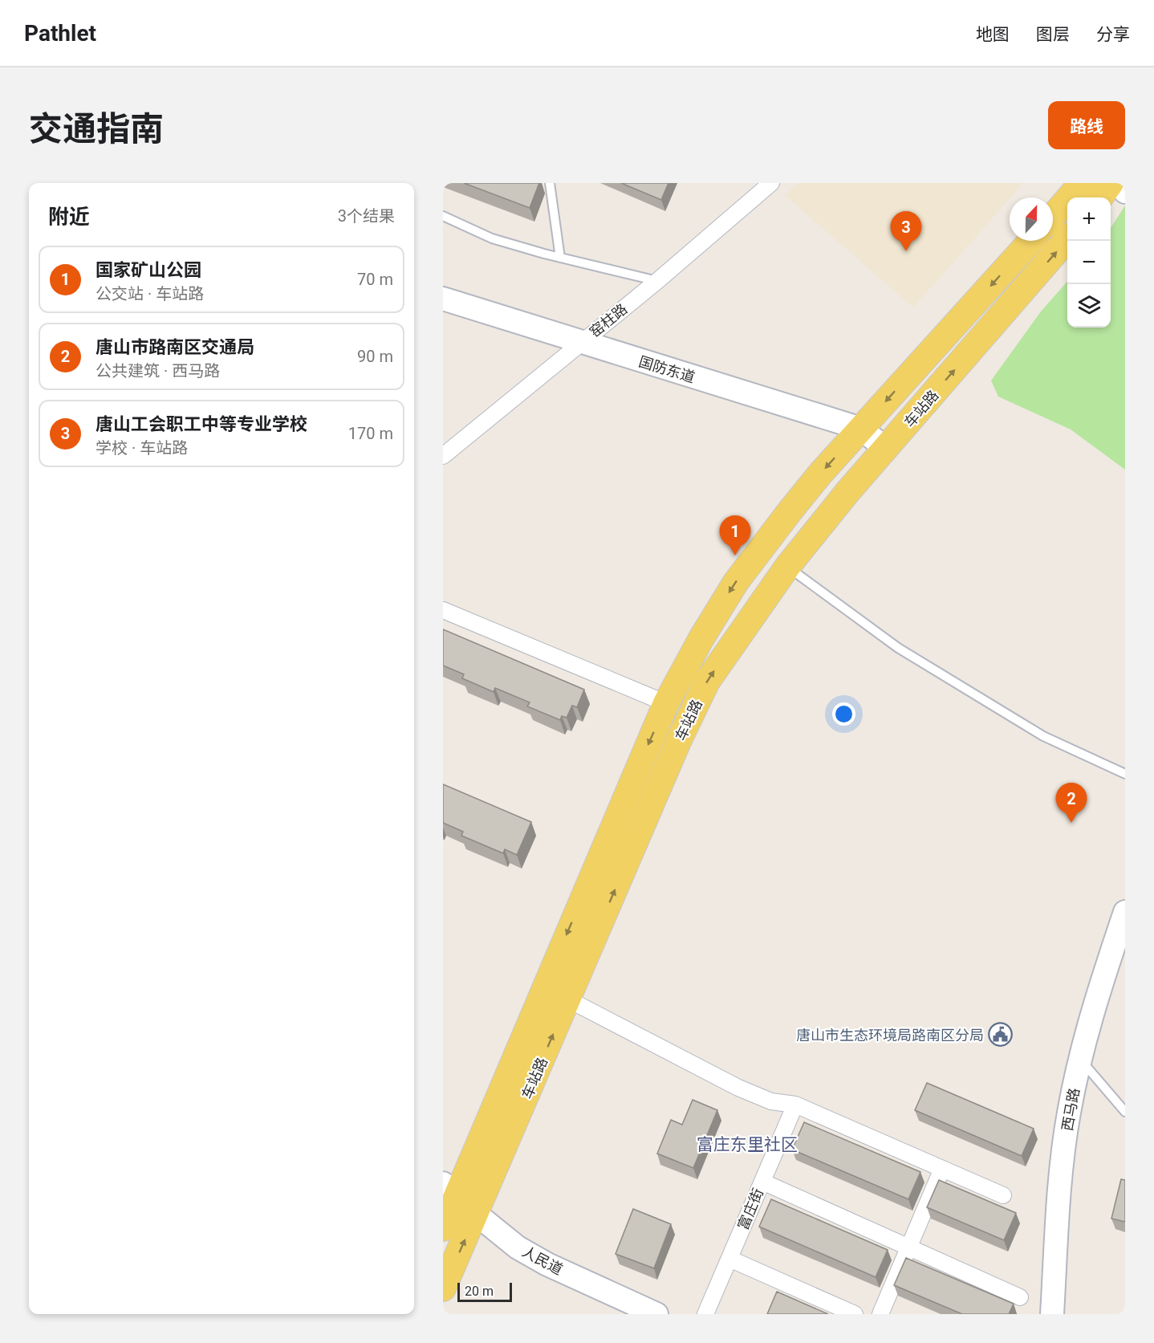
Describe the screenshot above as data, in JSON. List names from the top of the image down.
{
  "streets": {
    "main road": ["车站路"],
    "street": [
      "窑柱路",
      "国防东道",
      "西马路",
      "富庄街",
      "人民道"
    ]
  },
  "crossings": [
    ["窑柱路", "国防东道"],
    ["国防东道", "车站路"],
    ["车站路", "人民道"]
  ],
  "districts": ["富庄东里社区"],
  "places": {
    "public building": ["唐山市生态环境局路南区分局"]
  },
  "scale_bar": "20 m",
  "north": "top",
  "page": {
    "header": "Pathlet",
    "nav": ["地图", "图层", "分享"],
    "title": "交通指南",
    "buttons": "路线",
    "heading": ["附近", "3个结果"],
    "map_buttons": ["+", "−"],
    "pins": ["3", "1", "2"],
    "list": [
      {
        "mark": "1",
        "name": "国家矿山公园",
        "note": "公交站 · 车站路",
        "value": "70 m"
      },
      {
        "mark": "2",
        "name": "唐山市路南区交通局",
        "note": "公共建筑 · 西马路",
        "value": "90 m"
      },
      {
        "mark": "3",
        "name": "唐山工会职工中等专业学校",
        "note": "学校 · 车站路",
        "value": "170 m"
      }
    ],
    "scale": "20 m"
  }
}
